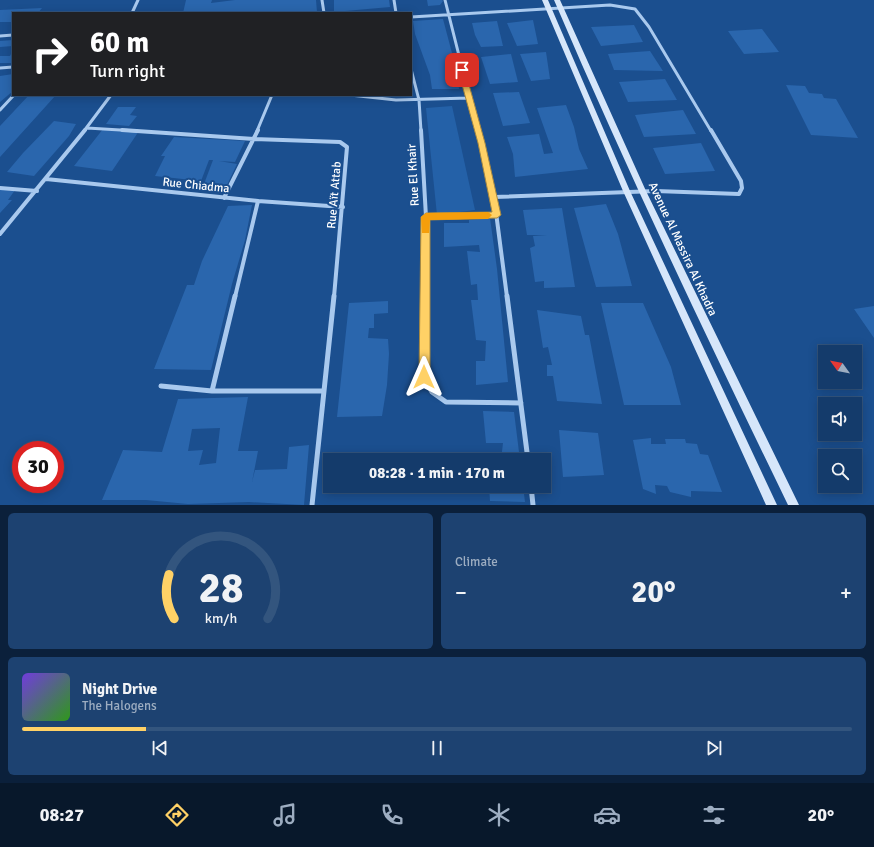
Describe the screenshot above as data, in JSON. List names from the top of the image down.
{
  "streets": {
    "main road": ["Avenue Al Massira Al Khadra"],
    "street": ["Rue El Khair", "Rue Chiadma", "Rue Aït Attab"]
  },
  "crossings": [
    ["Rue Chiadma", "Rue Aït Attab"]
  ],
  "north": "top left",
  "page": {
    "turn": ["60 m", "Turn right"],
    "limit": "30",
    "trip": "08:28 · 1 min · 170 m",
    "tile": "Climate",
    "heat": ["−", "20°", "+"],
    "song": ["Night Drive", "The Halogens"],
    "tabs": ["08:27", "20°"],
    "gauge": ["28", "km/h"]
  }
}
